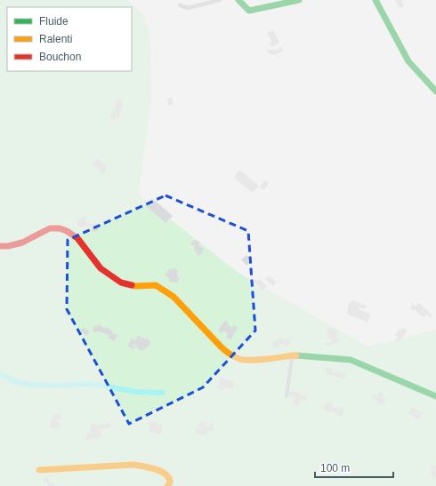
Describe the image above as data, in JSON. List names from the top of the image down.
{
  "legend": ["Fluide", "Ralenti", "Bouchon"],
  "scale_bar": "100 m"
}
